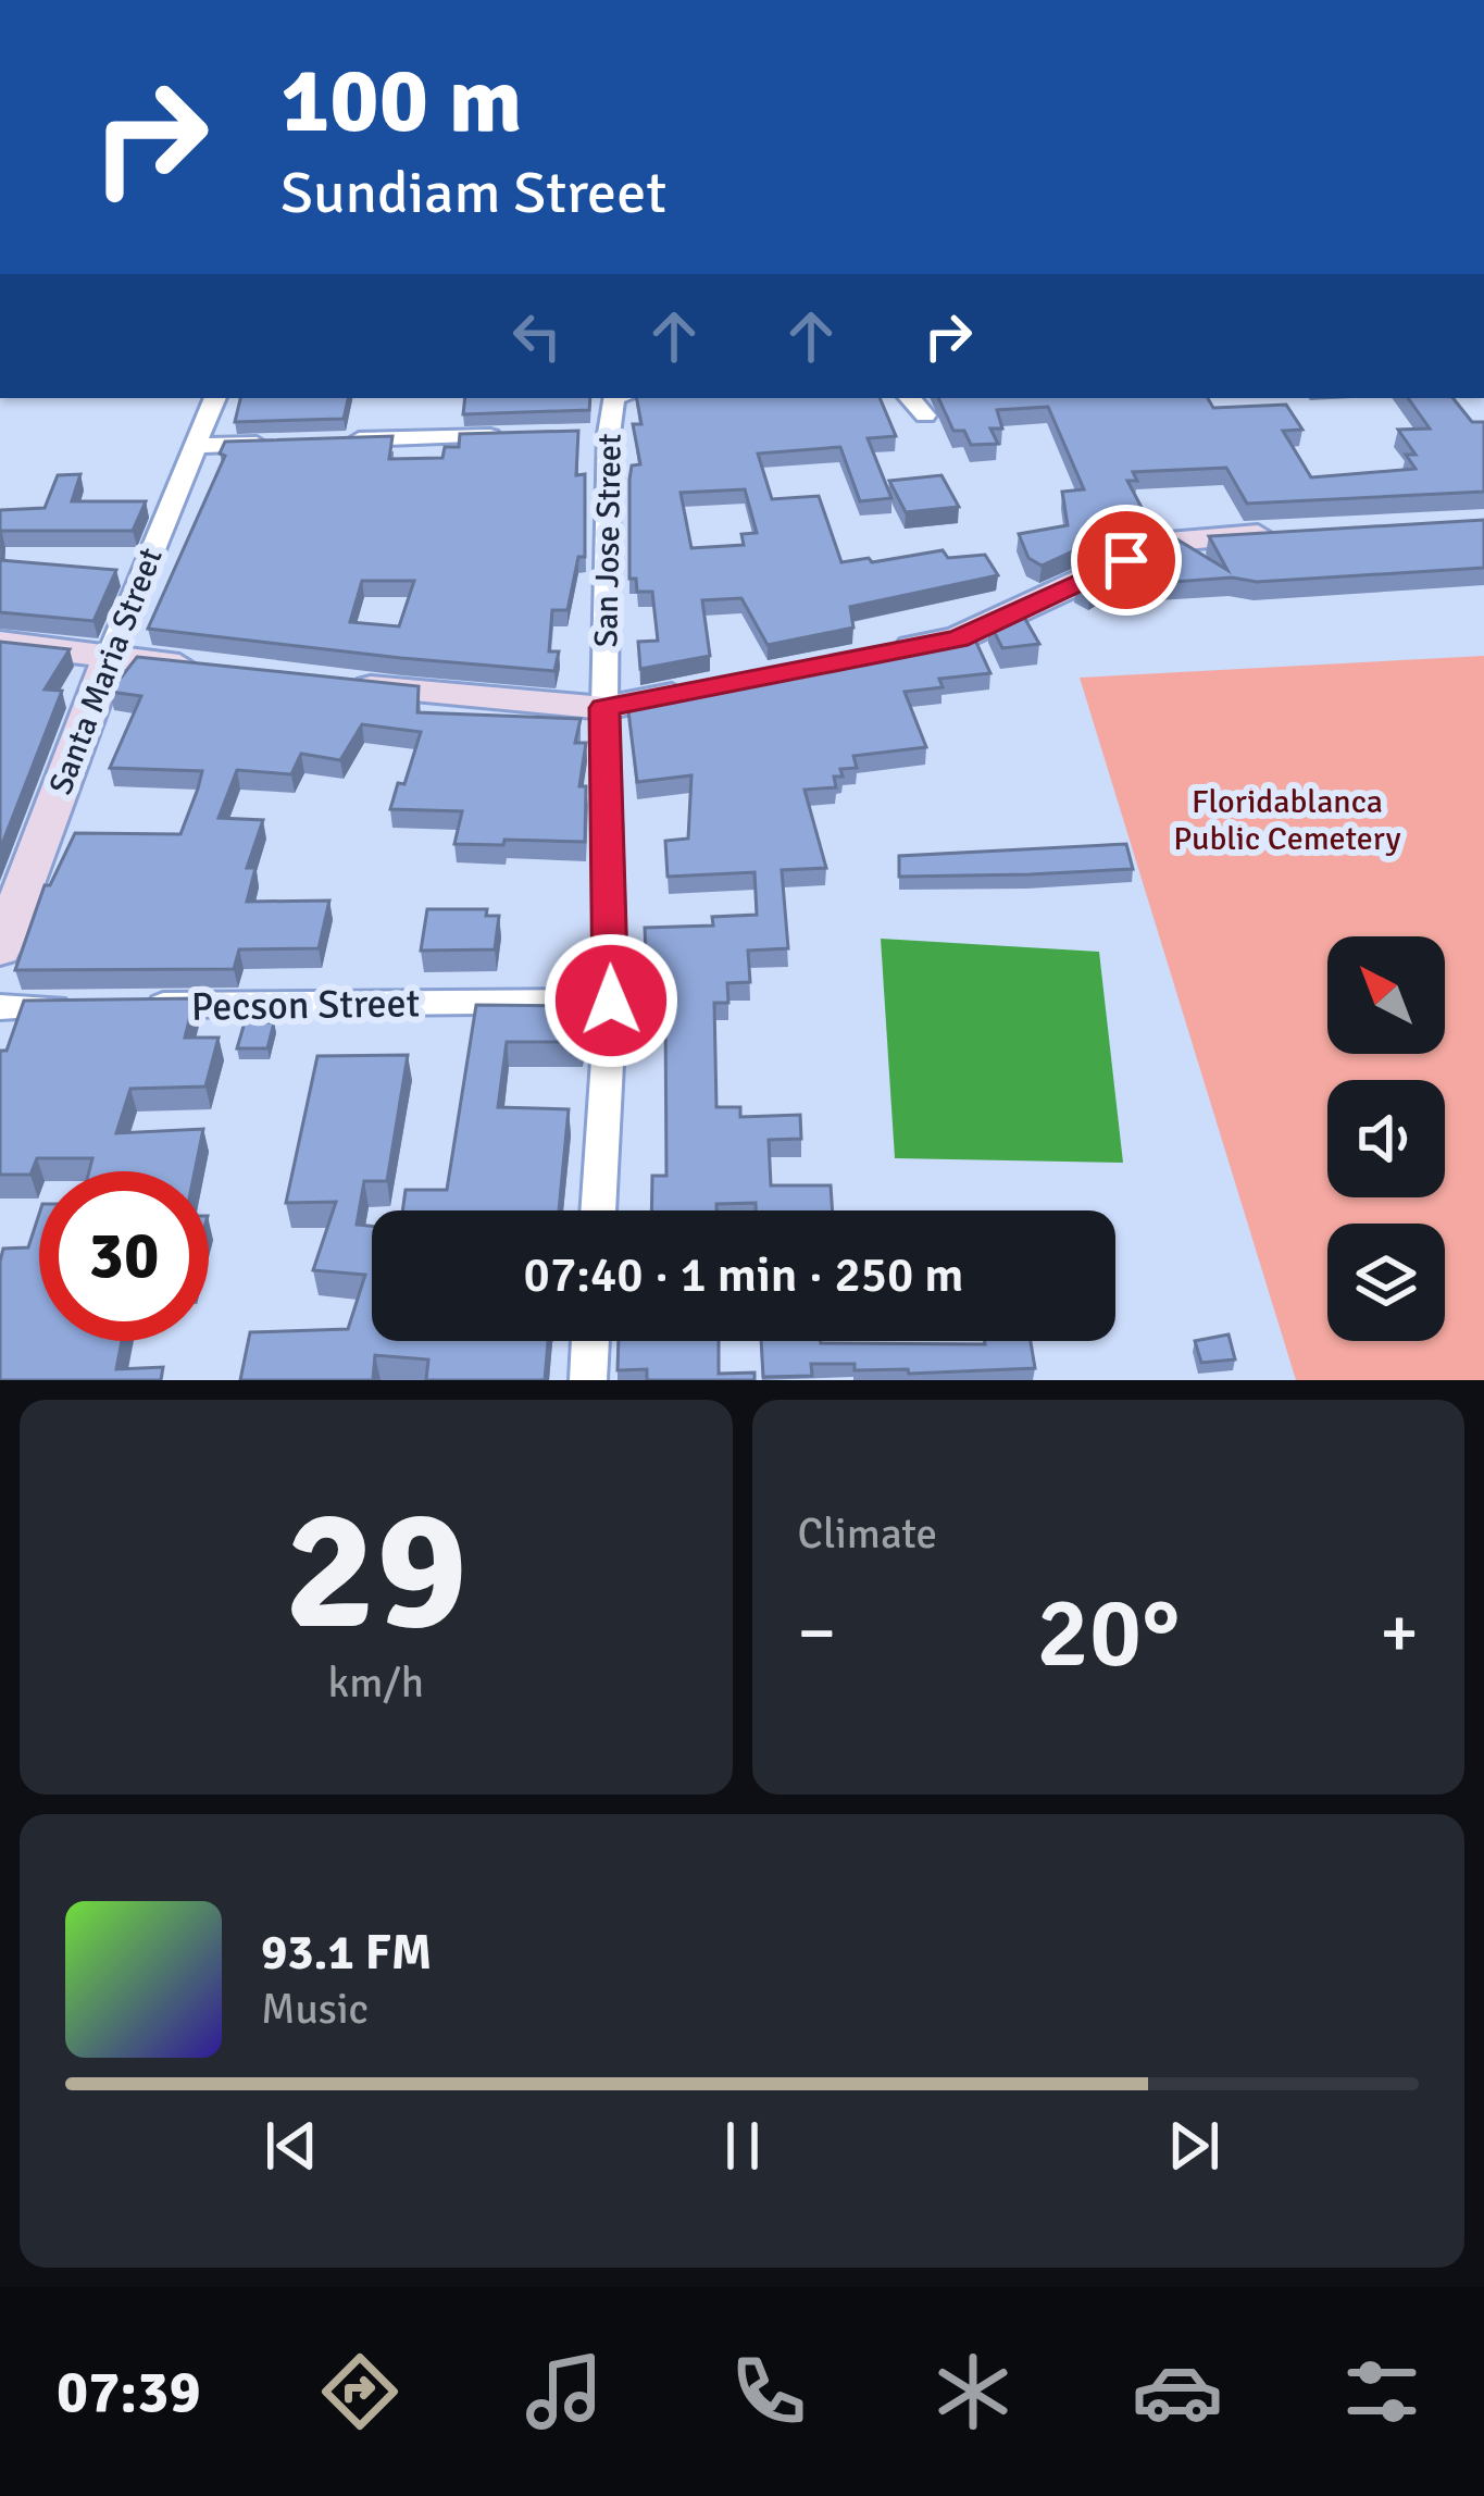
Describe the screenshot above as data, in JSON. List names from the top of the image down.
{
  "streets": {
    "street": ["San Jose Street", "Santa Maria Street", "Pecson Street"]
  },
  "crossings": [
    ["San Jose Street", "Pecson Street"]
  ],
  "parks": ["Floridablanca Public Cemetery"],
  "north": "top left",
  "page": {
    "turn": ["100 m", "Sundiam Street"],
    "limit": "30",
    "trip": "07:40 · 1 min · 250 m",
    "tile": [
      ["29", "km/h"],
      "Climate"
    ],
    "heat": ["−", "20°", "+"],
    "song": ["93.1 FM", "Music"],
    "tabs": "07:39"
  }
}
